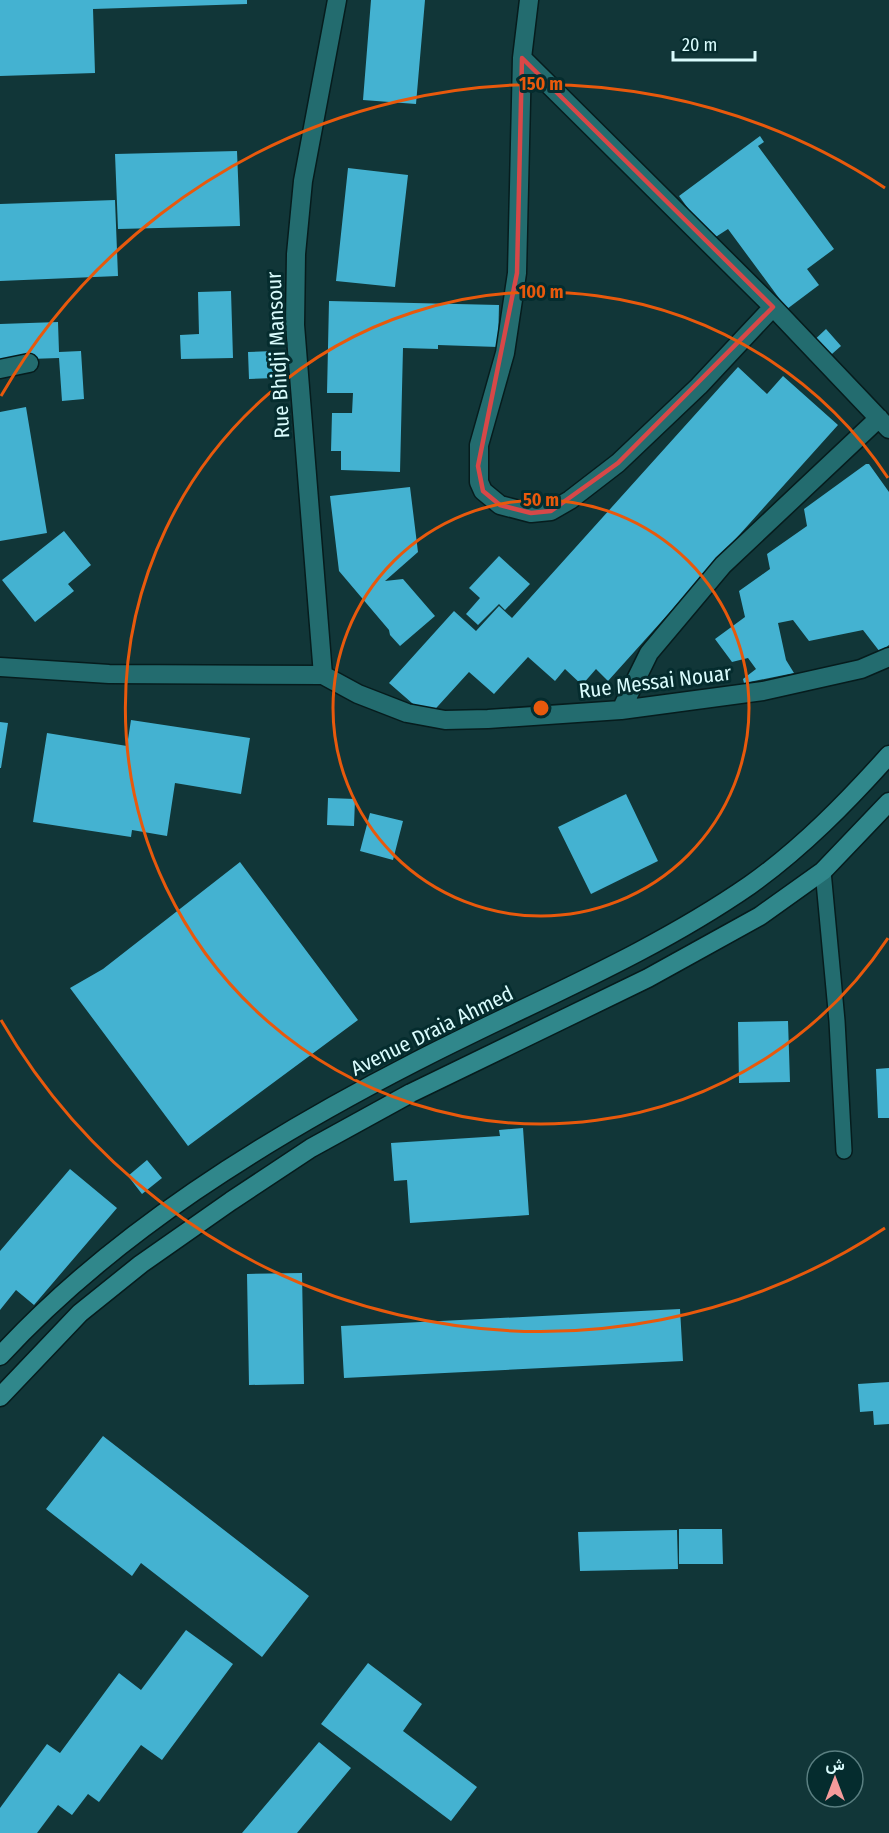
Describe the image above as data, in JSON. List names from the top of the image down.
{
  "streets": {
    "street": ["Rue Bhidji Mansour", "Rue Messai Nouar", "Avenue Draia Ahmed"]
  },
  "crossings": [
    ["Rue Bhidji Mansour", "Rue Messai Nouar"]
  ],
  "scale_bar": "20 m",
  "north": "top",
  "rings": ["150 m", "100 m", "50 m"]
}
